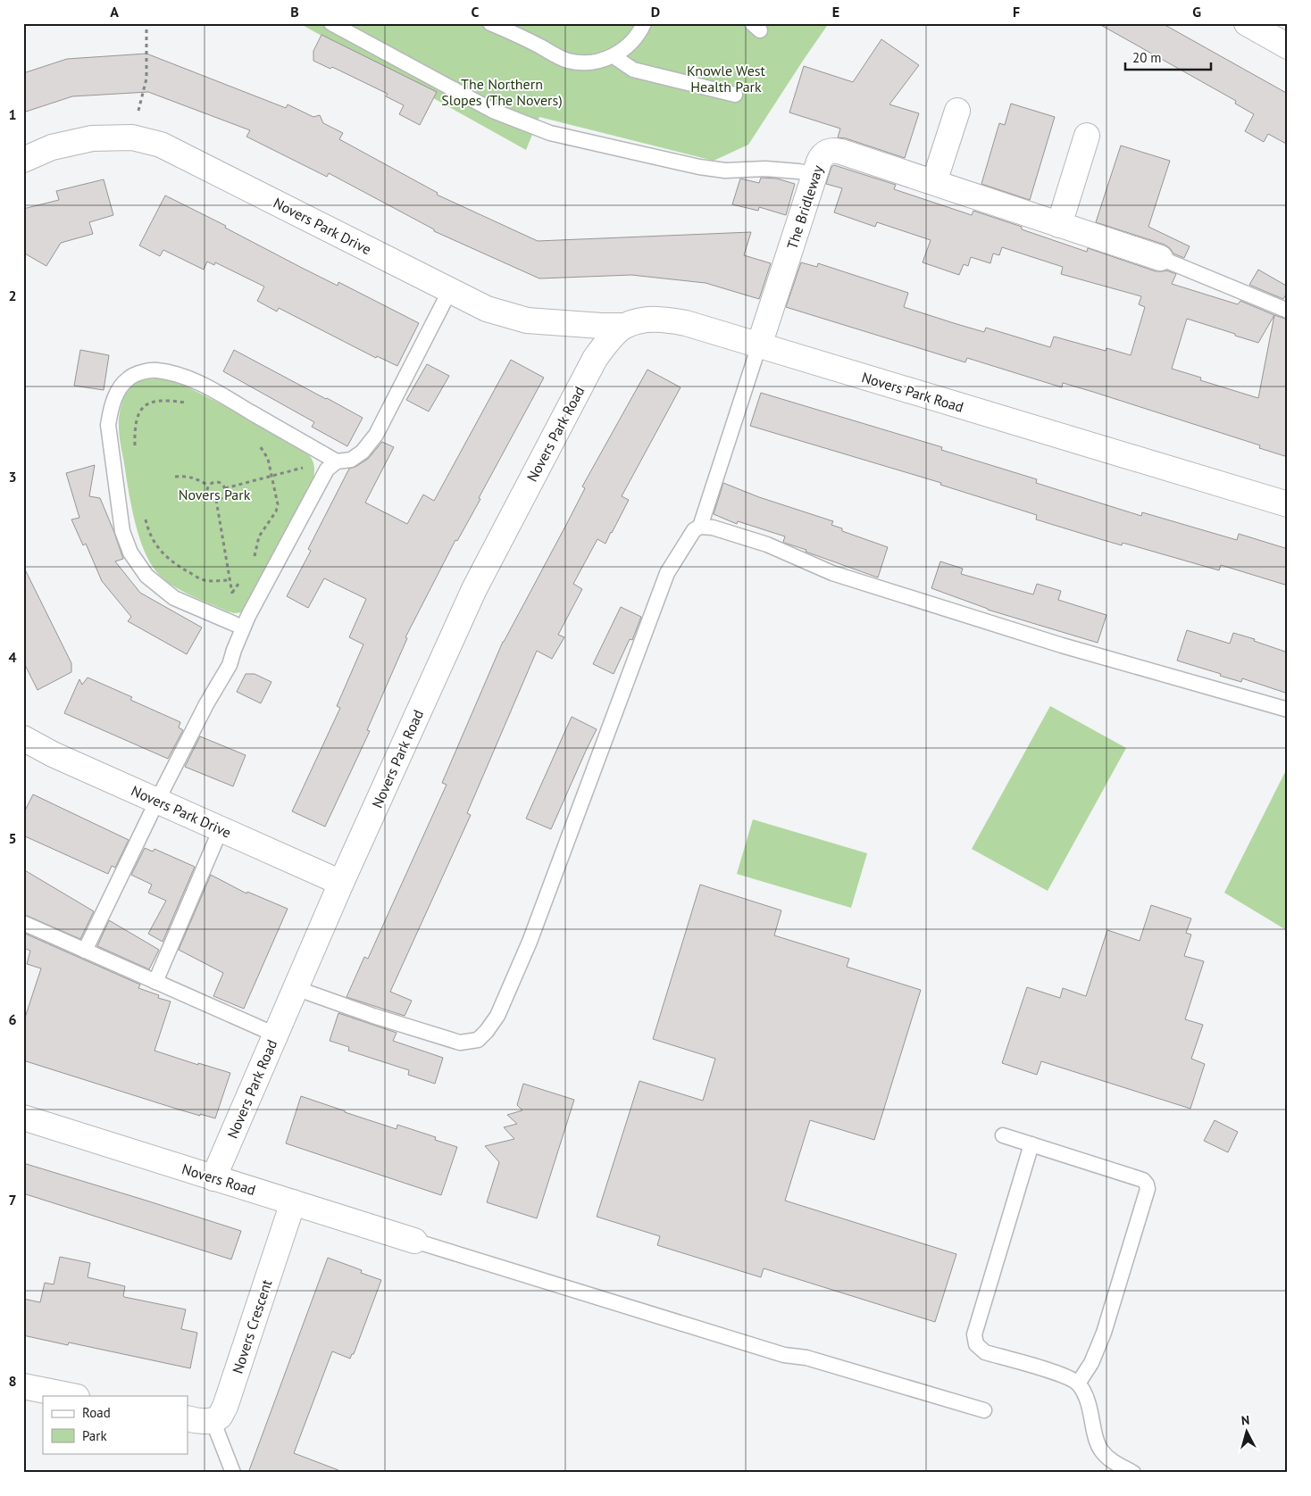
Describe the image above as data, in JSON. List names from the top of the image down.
{
  "streets": {
    "street": [
      "The Bridleway",
      "Novers Park Drive",
      "Novers Park Road",
      "Novers Road",
      "Novers Crescent"
    ]
  },
  "crossings": [
    ["The Bridleway", "Novers Park Road"],
    ["Novers Park Drive", "Novers Park Road"],
    ["Novers Park Road", "Novers Road"],
    ["Novers Road", "Novers Crescent"]
  ],
  "parks": ["Knowle West Health Park", "The Northern Slopes (The Novers)", "Novers Park"],
  "legend": ["Road", "Park"],
  "scale_bar": "20 m",
  "north": "top",
  "grid": {
    "columns": [
      "A",
      "B",
      "C",
      "D",
      "E",
      "F",
      "G"
    ],
    "rows": [
      "1",
      "2",
      "3",
      "4",
      "5",
      "6",
      "7",
      "8"
    ]
  }
}
